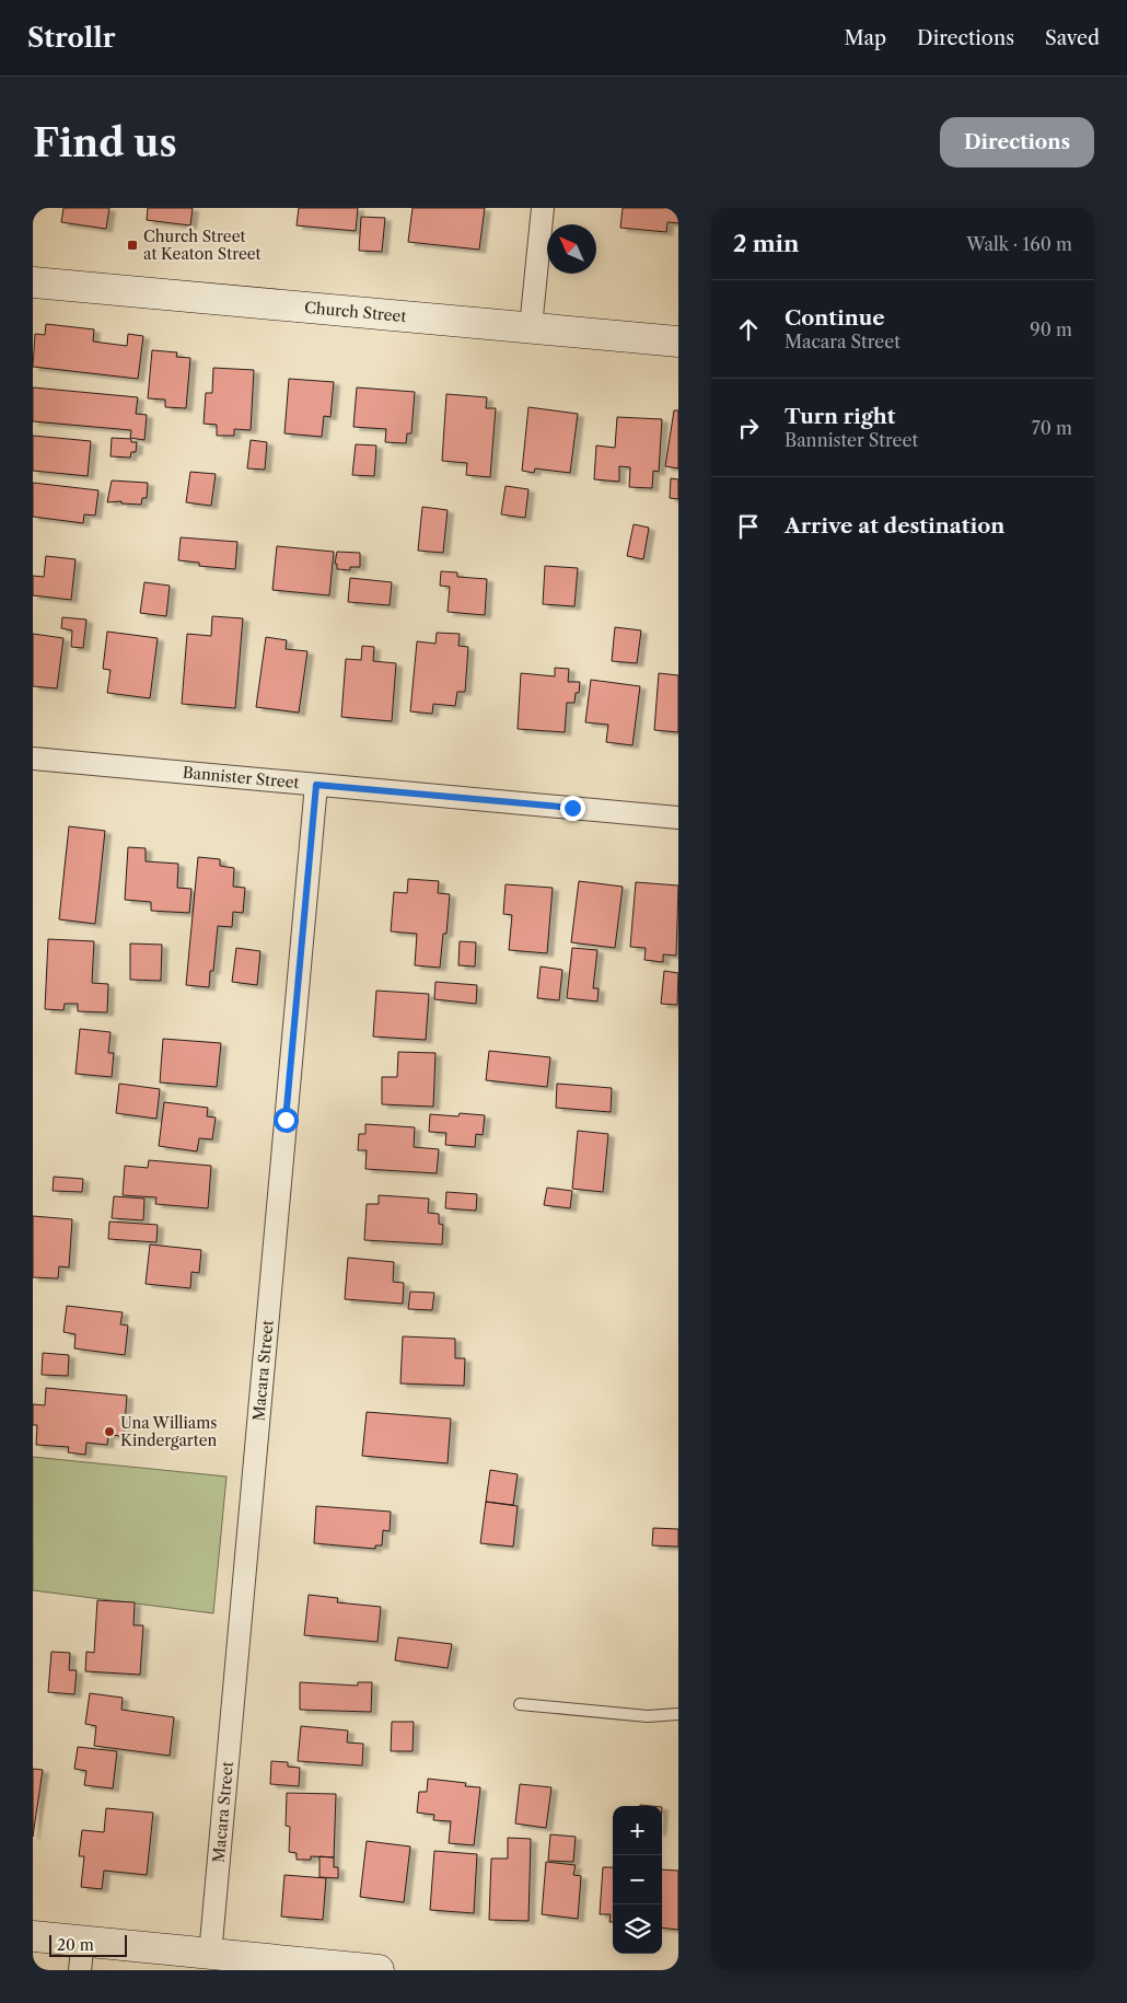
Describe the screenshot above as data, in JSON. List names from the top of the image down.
{
  "streets": {
    "street": ["Church Street", "Bannister Street", "Macara Street"]
  },
  "crossings": [
    ["Bannister Street", "Macara Street"]
  ],
  "places": {
    "transit": ["Church Street at Keaton Street"],
    "other": ["Una Williams Kindergarten"]
  },
  "scale_bar": "20 m",
  "north": "top left",
  "page": {
    "header": "Strollr",
    "nav": ["Map", "Directions", "Saved"],
    "buttons": "Directions",
    "title": "Find us",
    "heading": ["2 min", "Walk · 160 m"],
    "list": [
      ["Continue", "Macara Street", "90 m"],
      ["Turn right", "Bannister Street", "70 m"],
      "Arrive at destination"
    ],
    "map_buttons": ["+", "−"],
    "scale": "20 m"
  }
}
